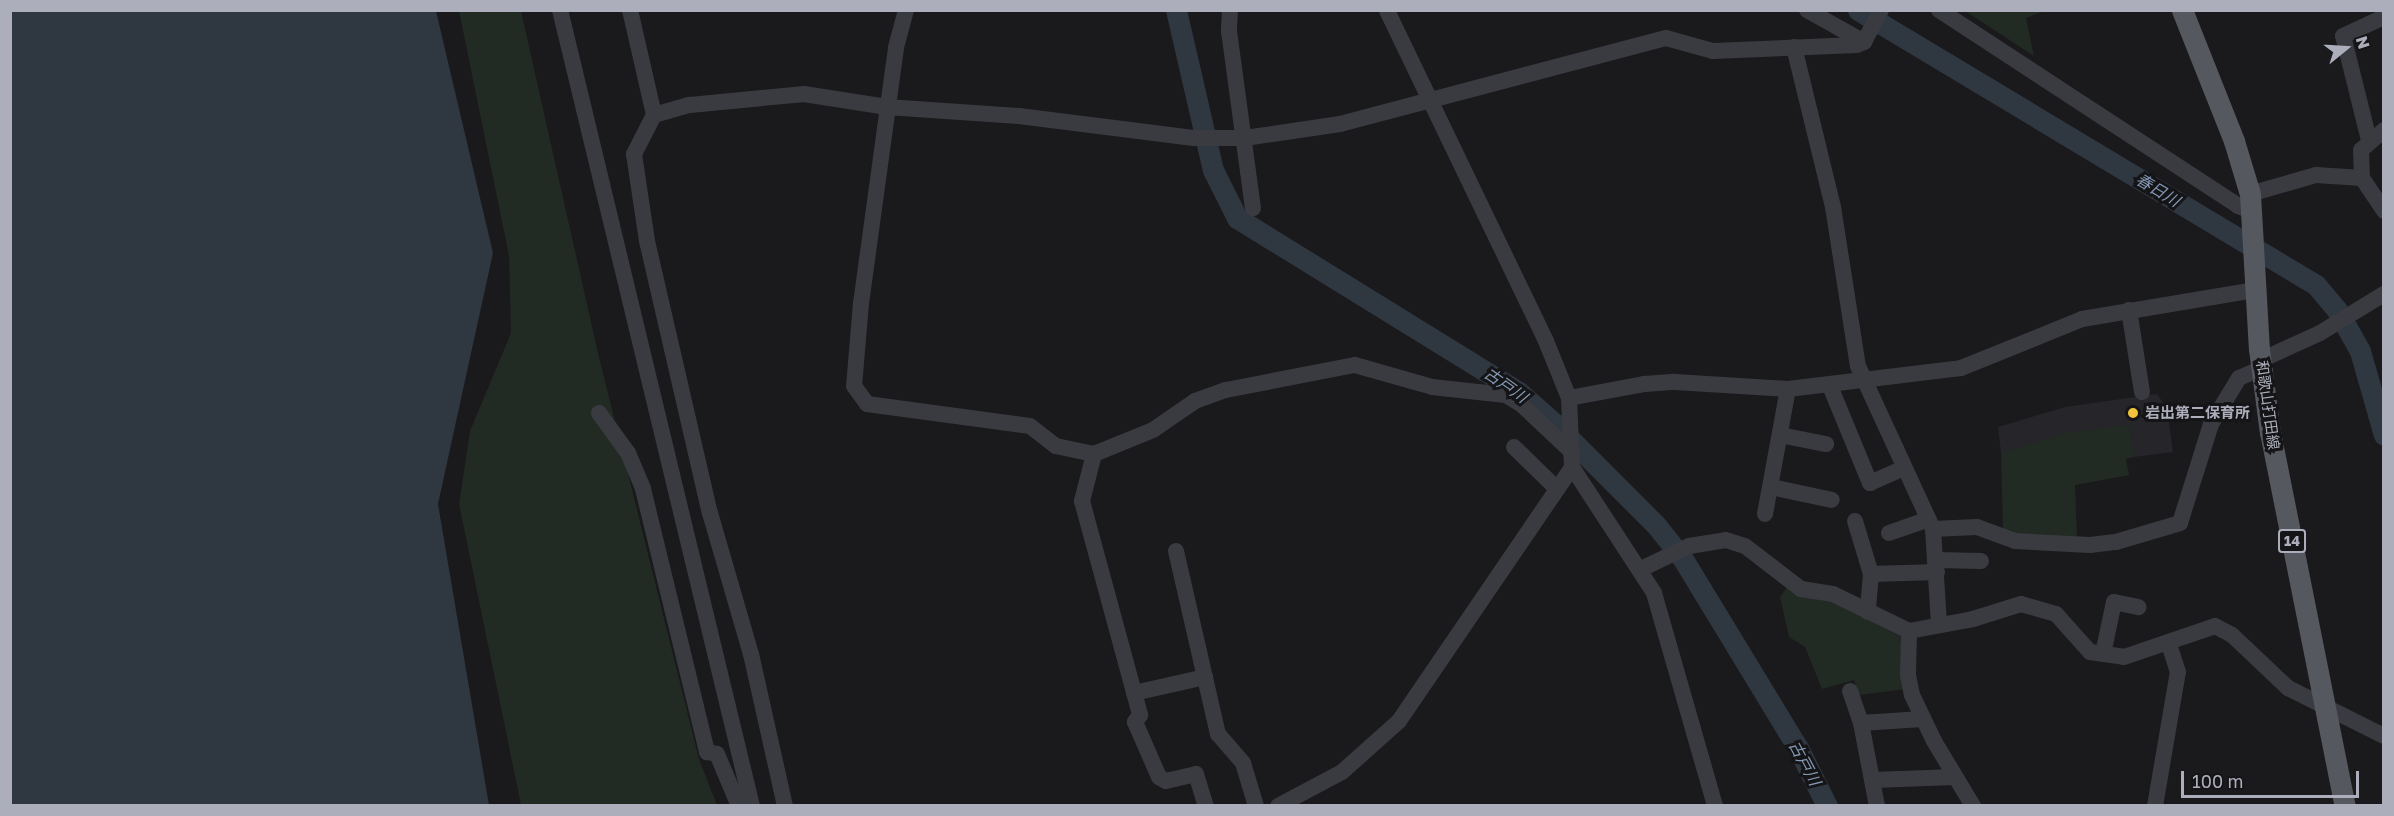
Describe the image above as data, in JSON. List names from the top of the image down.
{
  "streets": {
    "main road": ["和歌山打田線", "14"]
  },
  "water": ["春日川", "古戸川"],
  "places": ["岩出第二保育所"],
  "scale_bar": "100 m",
  "north": "right"
}
